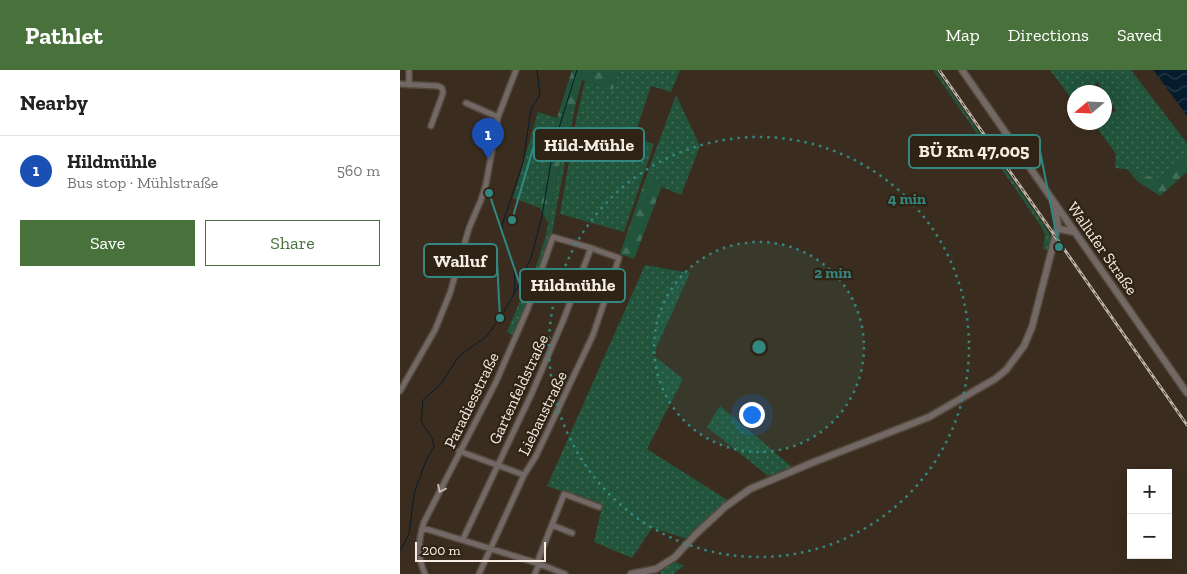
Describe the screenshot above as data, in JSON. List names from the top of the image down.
{
  "streets": {
    "street": [
      "Wallufer Straße",
      "Gartenfeldstraße",
      "Paradiesstraße",
      "Liebaustraße"
    ]
  },
  "crossings": [
    ["Gartenfeldstraße", "Paradiesstraße"],
    ["Gartenfeldstraße", "Liebaustraße"],
    ["Paradiesstraße", "Liebaustraße"]
  ],
  "places": [
    "Hildmühle",
    "Hild-Mühle",
    "BÜ Km 47,005",
    "Walluf"
  ],
  "scale_bar": "200 m",
  "north": "left",
  "page": {
    "header": "Pathlet",
    "nav": ["Map", "Directions", "Saved"],
    "heading": "Nearby",
    "pins": "1",
    "list": [
      {
        "mark": "1",
        "name": "Hildmühle",
        "note": "Bus stop · Mühlstraße",
        "value": "560 m"
      }
    ],
    "buttons": ["Save", "Share"],
    "map_buttons": ["+", "−"],
    "scale": "200 m"
  },
  "rings": ["4 min", "2 min"]
}
